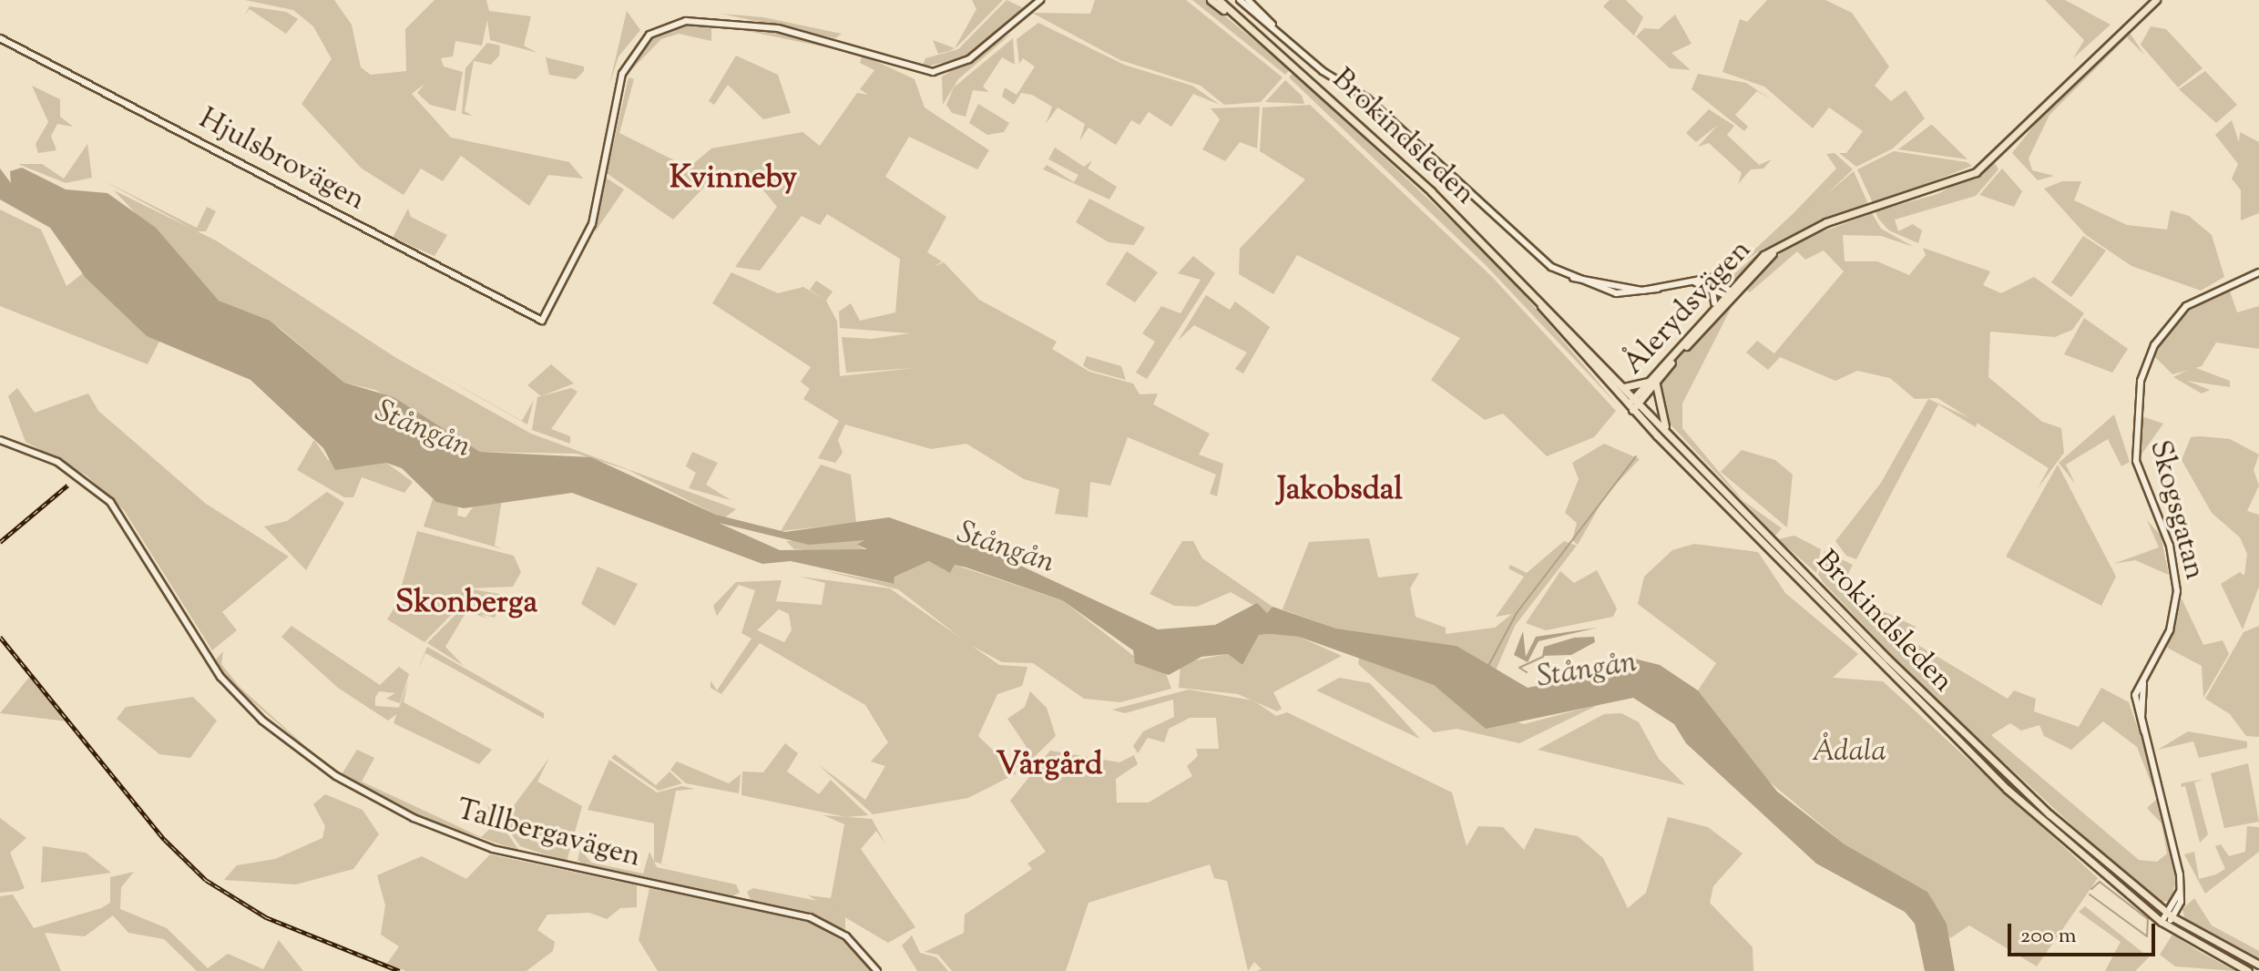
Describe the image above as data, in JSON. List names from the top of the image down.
{
  "streets": {
    "main road": ["Brokindsleden", "Ålerydsvägen"],
    "street": ["Hjulsbrovägen", "Skogsgatan", "Tallbergavägen"]
  },
  "crossings": [
    ["Brokindsleden", "Ålerydsvägen"]
  ],
  "districts": [
    "Kvinneby",
    "Jakobsdal",
    "Skonberga",
    "Vårgård"
  ],
  "water": ["Stångån"],
  "parks": ["Ådala"],
  "scale_bar": "200 m"
}
